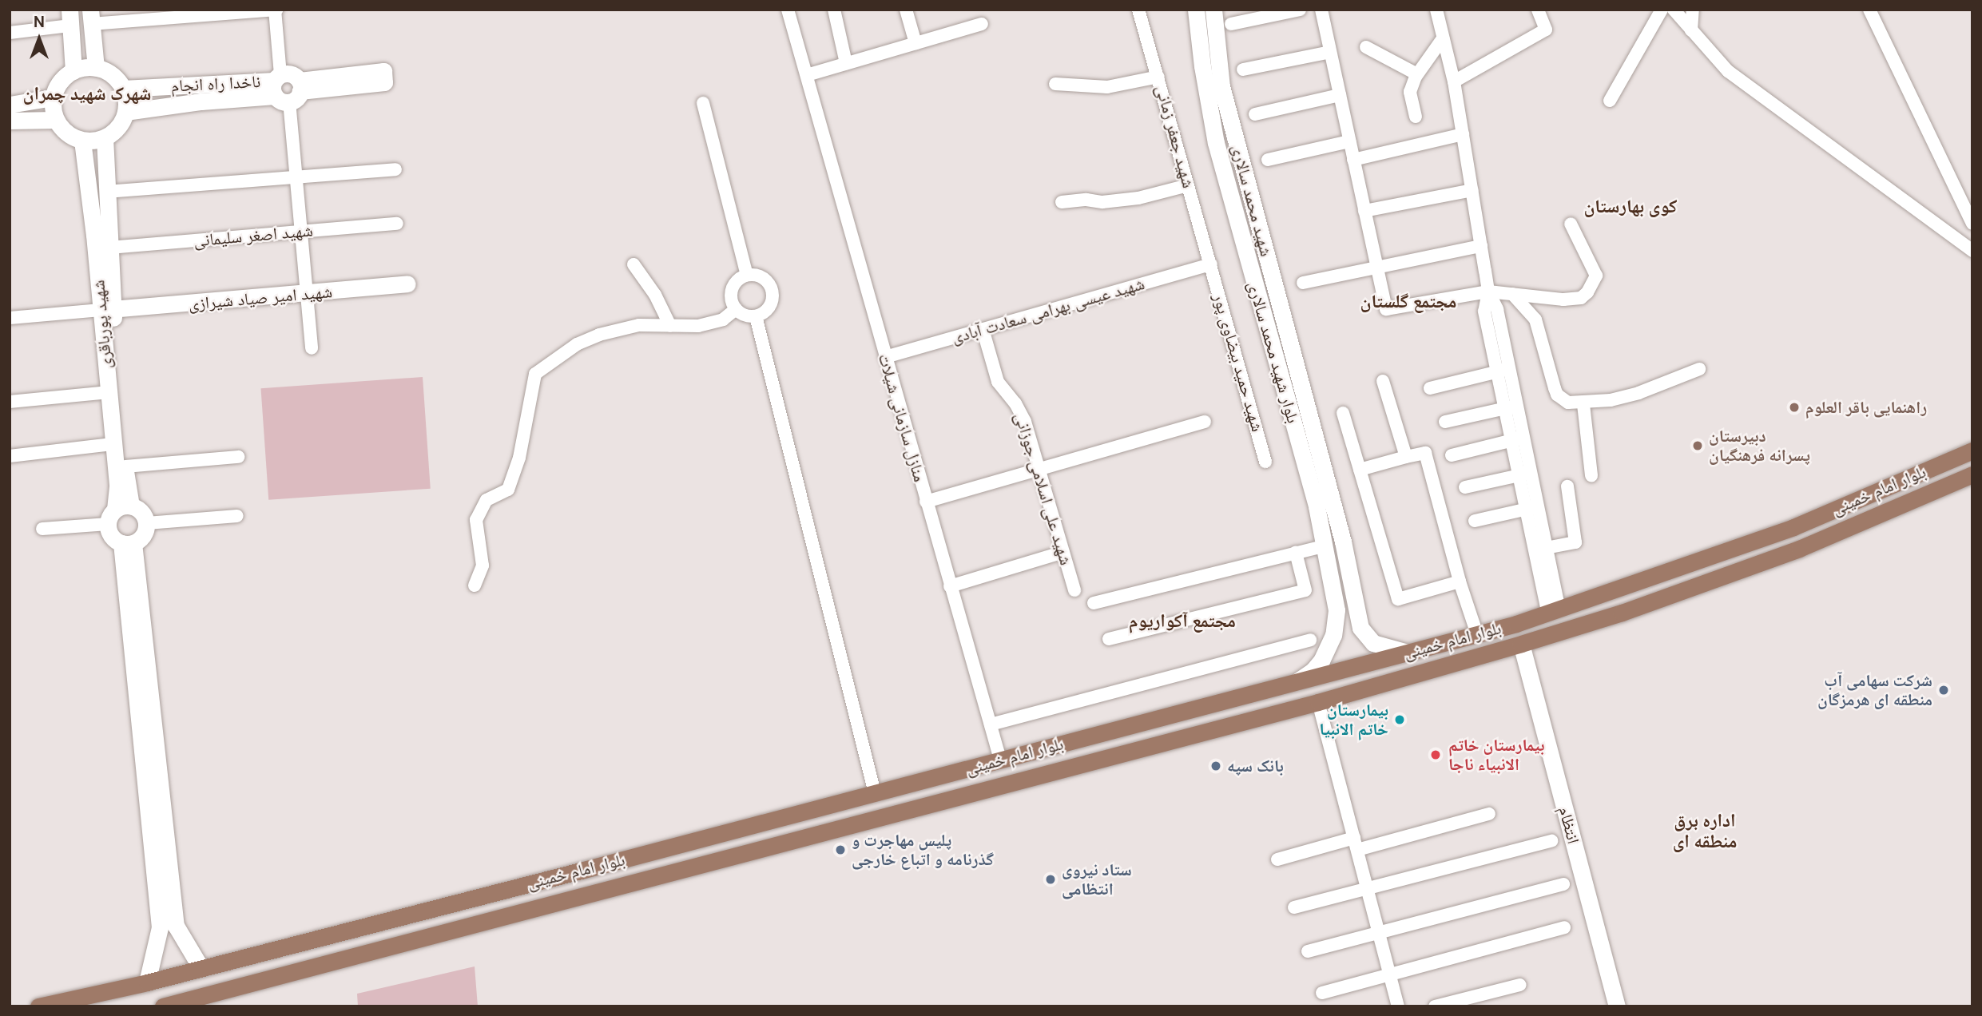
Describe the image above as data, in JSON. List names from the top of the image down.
{
  "streets": {
    "main road": ["بلوار امام خمینی"],
    "street": [
      "ناخدا راه انجام",
      "شهید جعفر زمانی",
      "شهید محمد سالاری",
      "شهید اصغر سلیمانی",
      "شهید امیر صیاد شیرازی",
      "شهید عیسی بهرامی سعادت آبادی",
      "شهید پورباقری",
      "بلوار شهید محمد سالاری",
      "شهید حمید بیضاوی پور",
      "منازل سازمانی شیلات",
      "شهید علی اسلامی جوزانی",
      "انتظام"
    ]
  },
  "crossings": [
    ["ناخدا راه انجام", "شهید پورباقری"],
    ["شهید جعفر زمانی", "شهید عیسی بهرامی سعادت آبادی"],
    ["شهید جعفر زمانی", "شهید حمید بیضاوی پور"],
    ["شهید محمد سالاری", "بلوار امام خمینی"],
    ["شهید اصغر سلیمانی", "شهید پورباقری"],
    ["شهید امیر صیاد شیرازی", "شهید پورباقری"],
    ["شهید عیسی بهرامی سعادت آبادی", "شهید حمید بیضاوی پور"],
    ["شهید عیسی بهرامی سعادت آبادی", "منازل سازمانی شیلات"],
    ["شهید عیسی بهرامی سعادت آبادی", "شهید علی اسلامی جوزانی"],
    ["بلوار شهید محمد سالاری", "بلوار امام خمینی"],
    ["منازل سازمانی شیلات", "بلوار امام خمینی"],
    ["بلوار امام خمینی", "انتظام"]
  ],
  "districts": [
    "شهرک شهید چمران",
    "کوی بهارستان",
    "مجتمع گلستان",
    "مجتمع آکواریوم",
    "اداره برق منطقه ای"
  ],
  "places": [
    "راهنمایی باقر العلوم",
    "دبیرستان پسرانه فرهنگیان",
    "شرکت سهامی آب منطقه ای هرمزگان",
    "بیمارستان خاتم الانبیا",
    "بیمارستان خاتم الانبیاء ناجا",
    "بانک سپه",
    "پلیس مهاجرت و گذرنامه و اتباع خارجى",
    "ستاد نیروی انتظامی"
  ],
  "north": "top"
}
